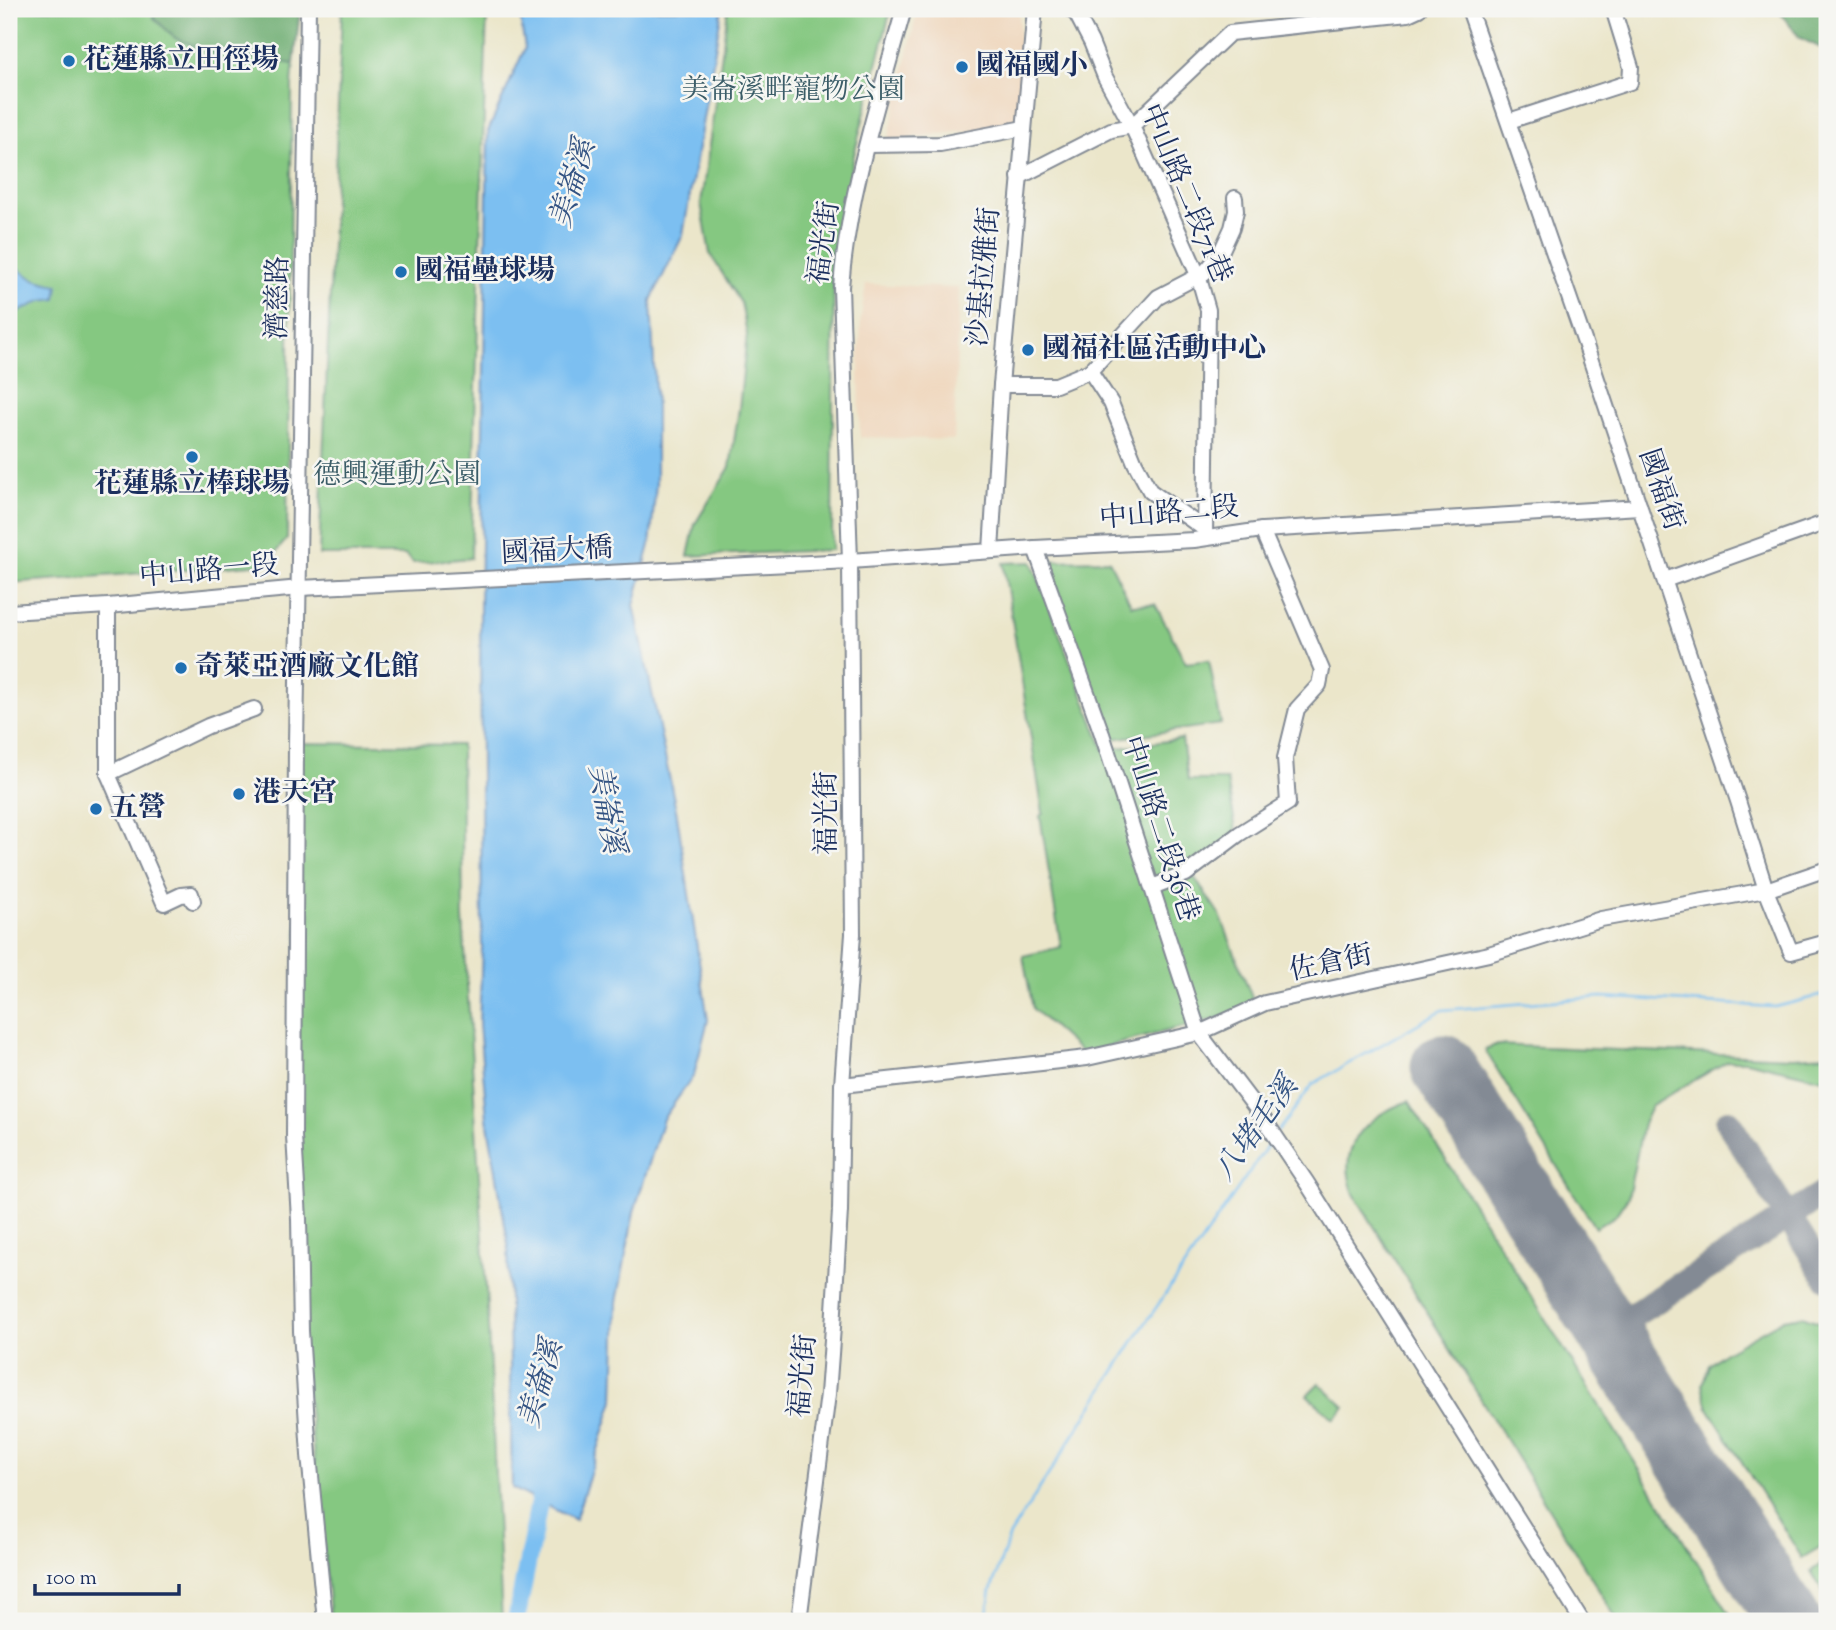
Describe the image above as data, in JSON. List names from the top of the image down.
{
  "streets": {
    "street": [
      "中山路二段71巷",
      "福光街",
      "沙基拉雅街",
      "濟慈路",
      "國福街",
      "中山路二段",
      "國福大橋",
      "中山路一段",
      "中山路二段36巷",
      "佐倉街"
    ]
  },
  "crossings": [
    ["中山路二段71巷", "中山路二段"],
    ["福光街", "中山路二段"],
    ["福光街", "佐倉街"],
    ["沙基拉雅街", "中山路二段"],
    ["濟慈路", "中山路一段"],
    ["國福街", "中山路二段"],
    ["國福街", "佐倉街"],
    ["中山路二段", "國福大橋"],
    ["中山路二段", "中山路二段36巷"],
    ["國福大橋", "中山路一段"],
    ["中山路二段36巷", "佐倉街"]
  ],
  "water": ["美崙溪", "八堵毛溪"],
  "parks": ["美崙溪畔寵物公園", "德興運動公園"],
  "places": [
    "花蓮縣立田徑場",
    "國福國小",
    "國福壘球場",
    "國福社區活動中心",
    "花蓮縣立棒球場",
    "奇萊亞酒廠文化館",
    "港天宮",
    "五營"
  ],
  "scale_bar": "100 m"
}
